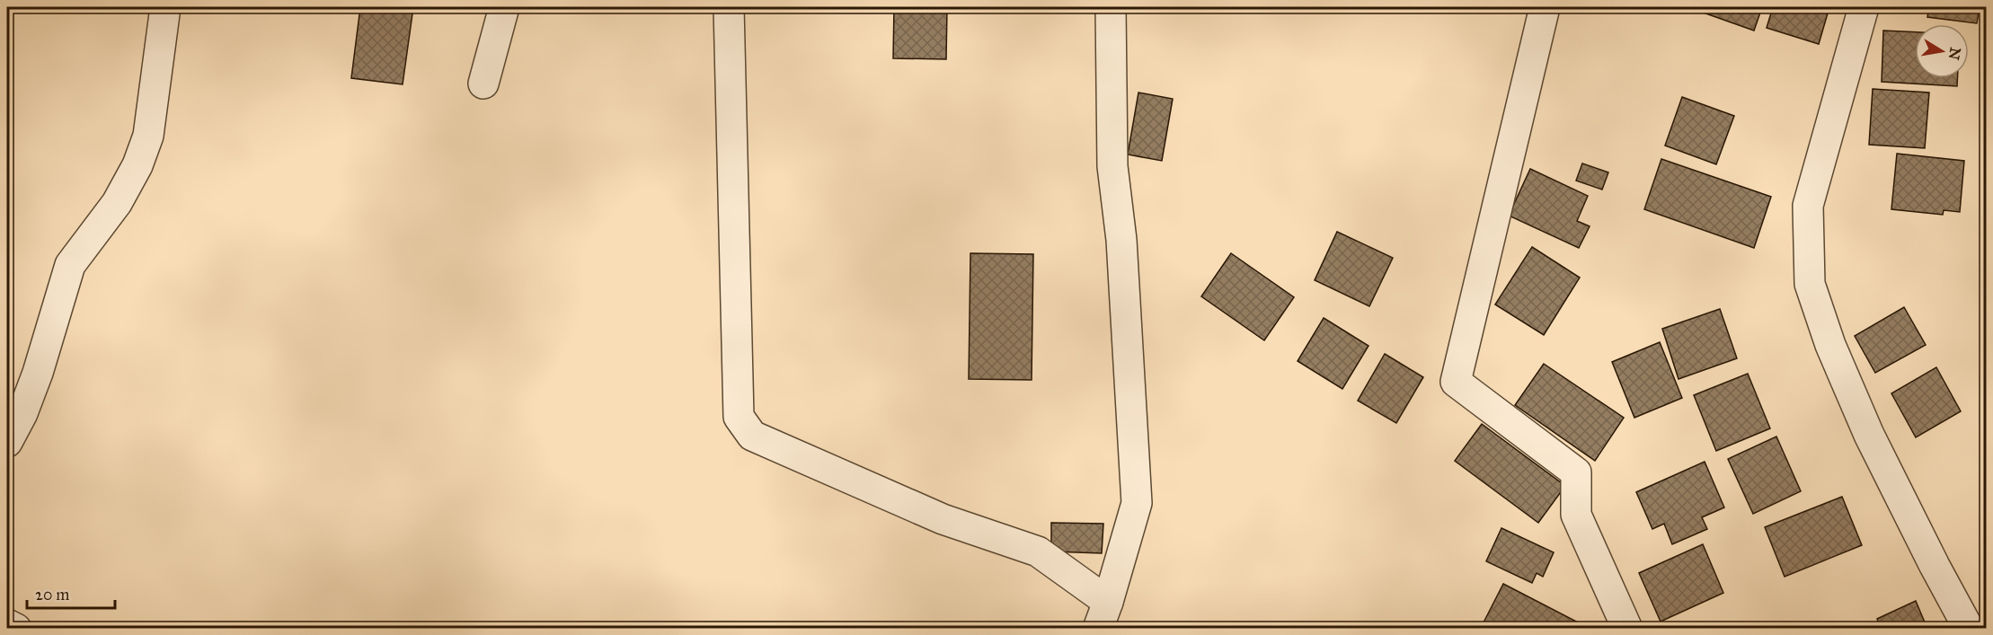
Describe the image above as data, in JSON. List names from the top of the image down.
{
  "scale_bar": "20 m",
  "north": "right"
}
